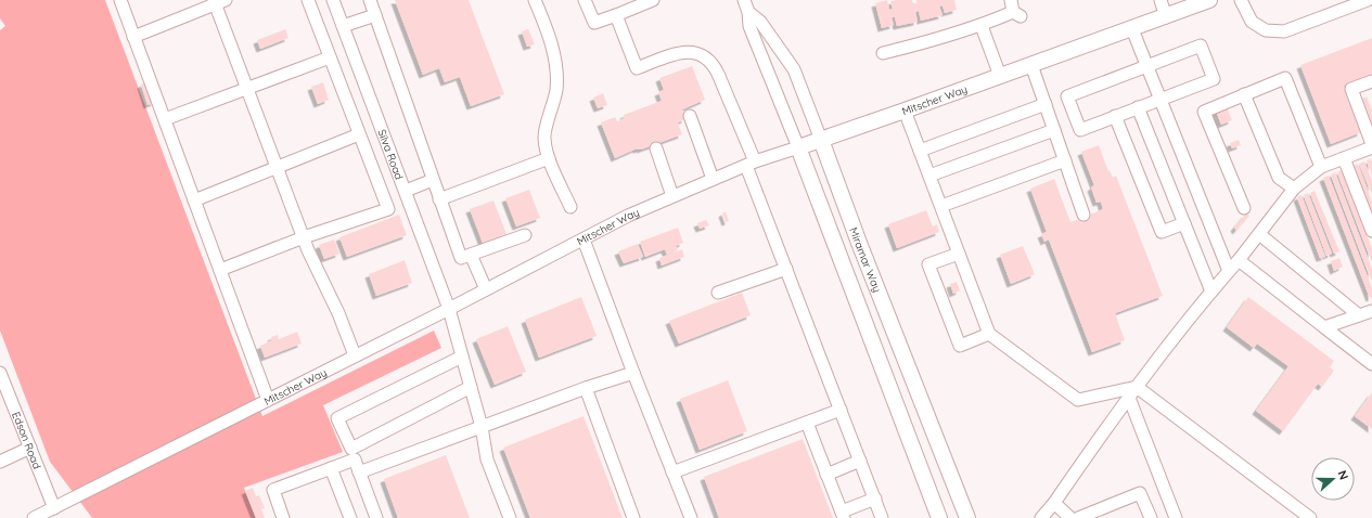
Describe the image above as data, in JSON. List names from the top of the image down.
{
  "streets": {
    "main road": ["Mitscher Way", "Miramar Way"],
    "street": ["Silva Road", "Edson Road"]
  },
  "crossings": [
    ["Mitscher Way", "Silva Road"],
    ["Mitscher Way", "Miramar Way"],
    ["Mitscher Way", "Edson Road"]
  ],
  "north": "right"
}
